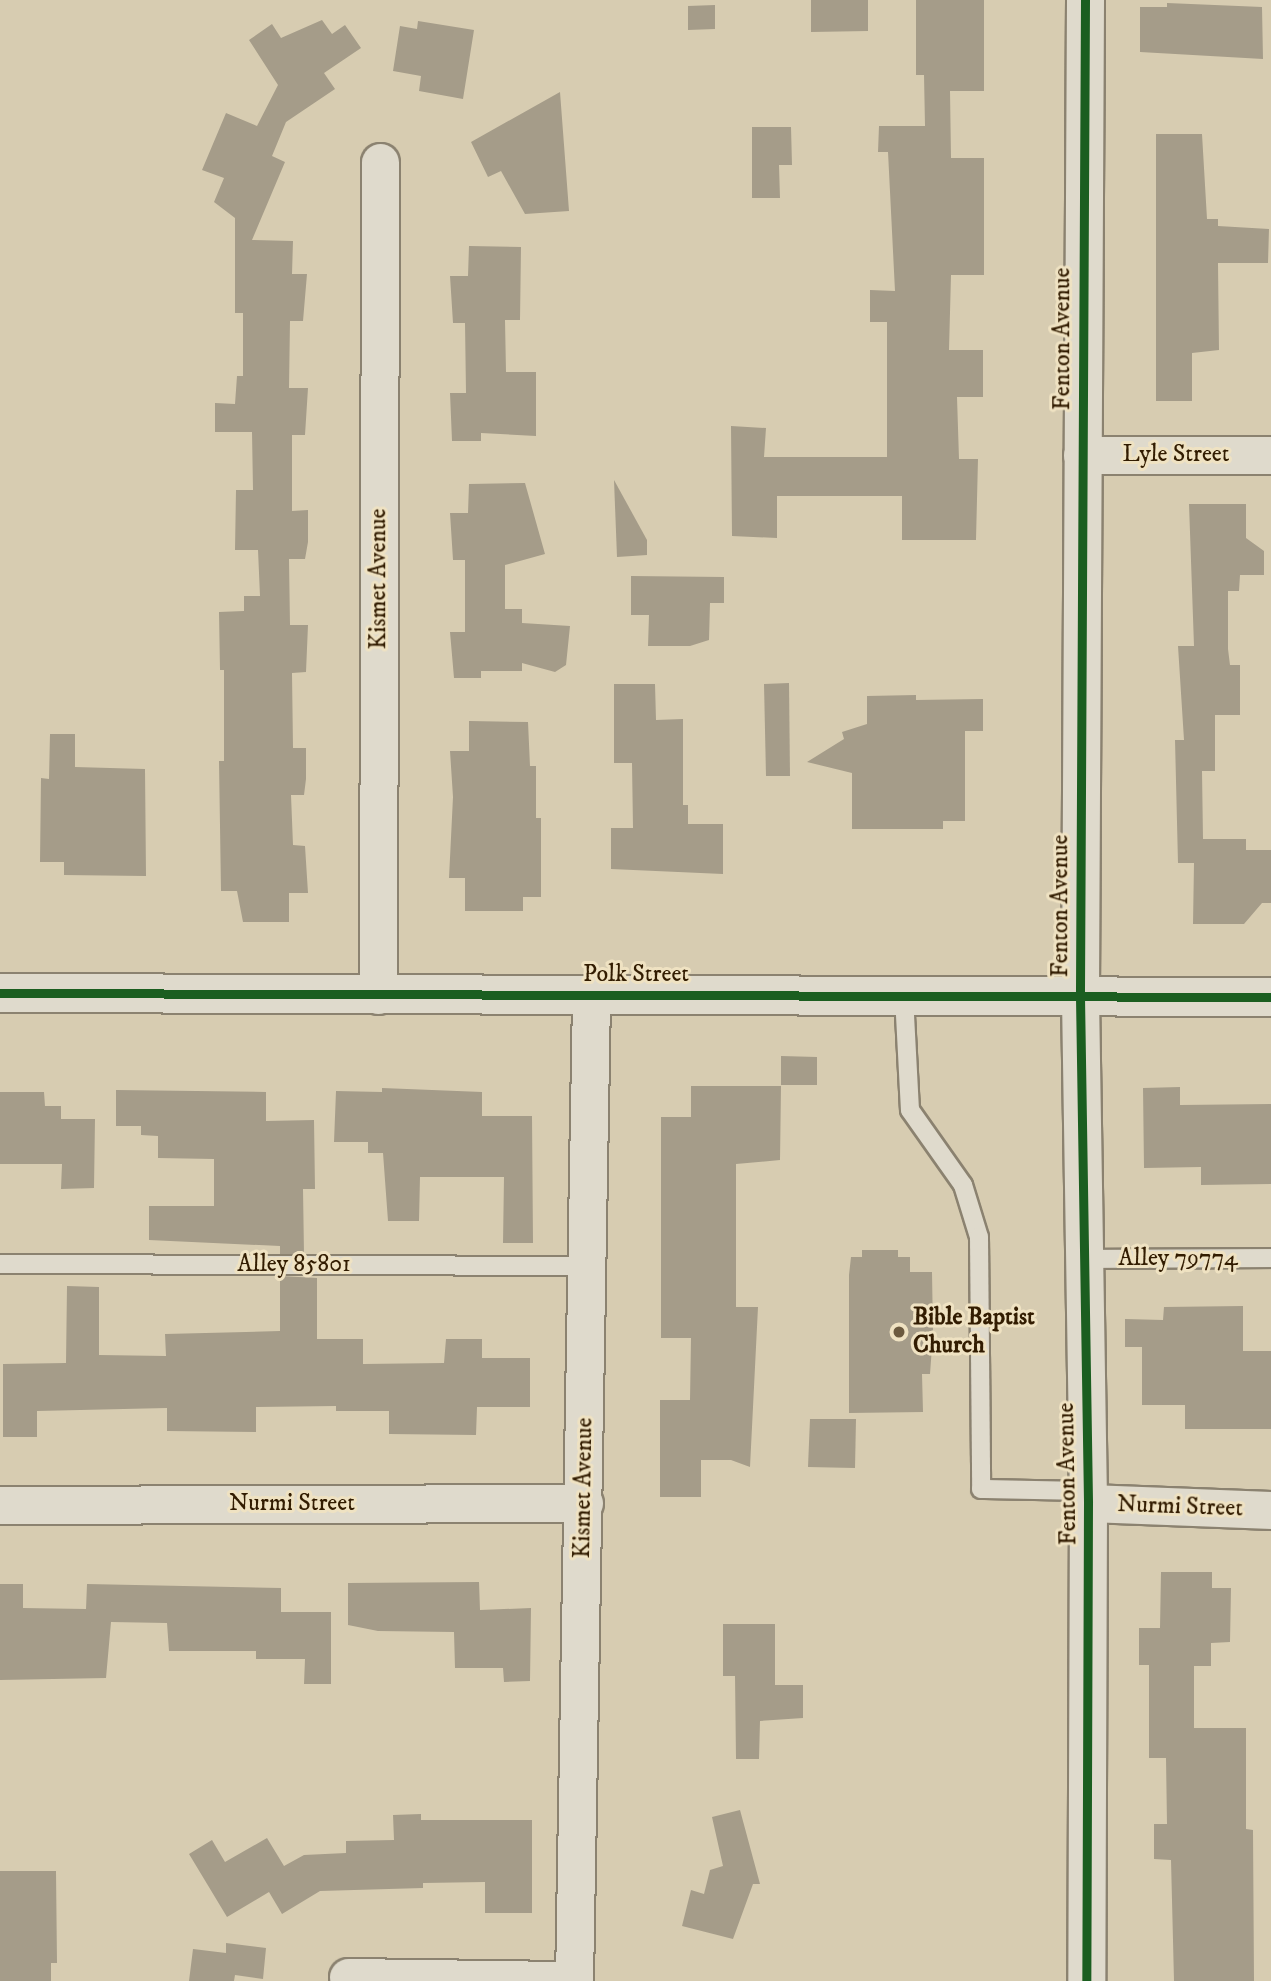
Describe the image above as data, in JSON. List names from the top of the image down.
{
  "streets": {
    "street": [
      "Fenton Avenue",
      "Lyle Street",
      "Kismet Avenue",
      "Polk Street",
      "Nurmi Street"
    ],
    "lane": ["Alley 79774", "Alley 85801"]
  },
  "crossings": [
    ["Fenton Avenue", "Lyle Street"],
    ["Fenton Avenue", "Polk Street"],
    ["Fenton Avenue", "Alley 79774"],
    ["Fenton Avenue", "Nurmi Street"],
    ["Kismet Avenue", "Polk Street"],
    ["Kismet Avenue", "Alley 85801"],
    ["Kismet Avenue", "Nurmi Street"]
  ],
  "places": ["Bible Baptist Church"]
}
